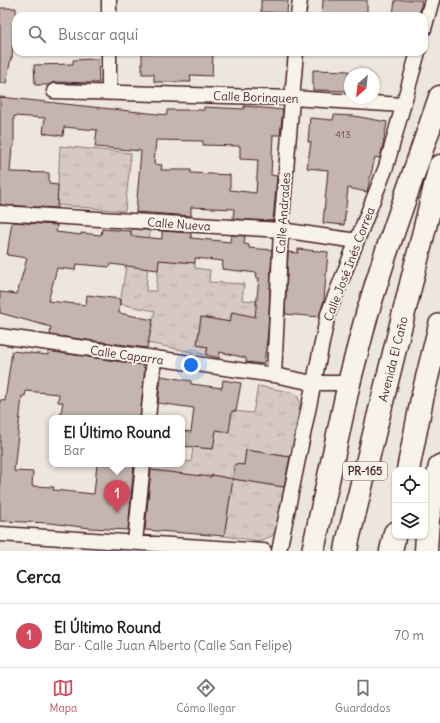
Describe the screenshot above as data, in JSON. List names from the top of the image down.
{
  "streets": {
    "main road": ["Avenida El Caño", "PR-165"],
    "street": [
      "Calle Borinquen",
      "Calle Andrades",
      "Calle Nueva",
      "Calle José Inés Correa",
      "Calle Caparra"
    ]
  },
  "crossings": [
    ["Calle Borinquen", "Calle Andrades"],
    ["Calle Borinquen", "Calle José Inés Correa"],
    ["Calle Andrades", "Calle Nueva"],
    ["Calle Andrades", "Calle Caparra"],
    ["Calle Nueva", "Calle José Inés Correa"],
    ["Calle José Inés Correa", "Calle Caparra"]
  ],
  "house_numbers": ["413"],
  "north": "bottom left",
  "page": {
    "search": "Buscar aquí",
    "popup": ["El Último Round", "Bar"],
    "pins": "1",
    "heading": "Cerca",
    "list": [
      {
        "mark": "1",
        "name": "El Último Round",
        "note": "Bar · Calle Juan Alberto (Calle San Felipe)",
        "value": "70 m"
      }
    ],
    "nav": ["Mapa", "Cómo llegar", "Guardados"]
  }
}
